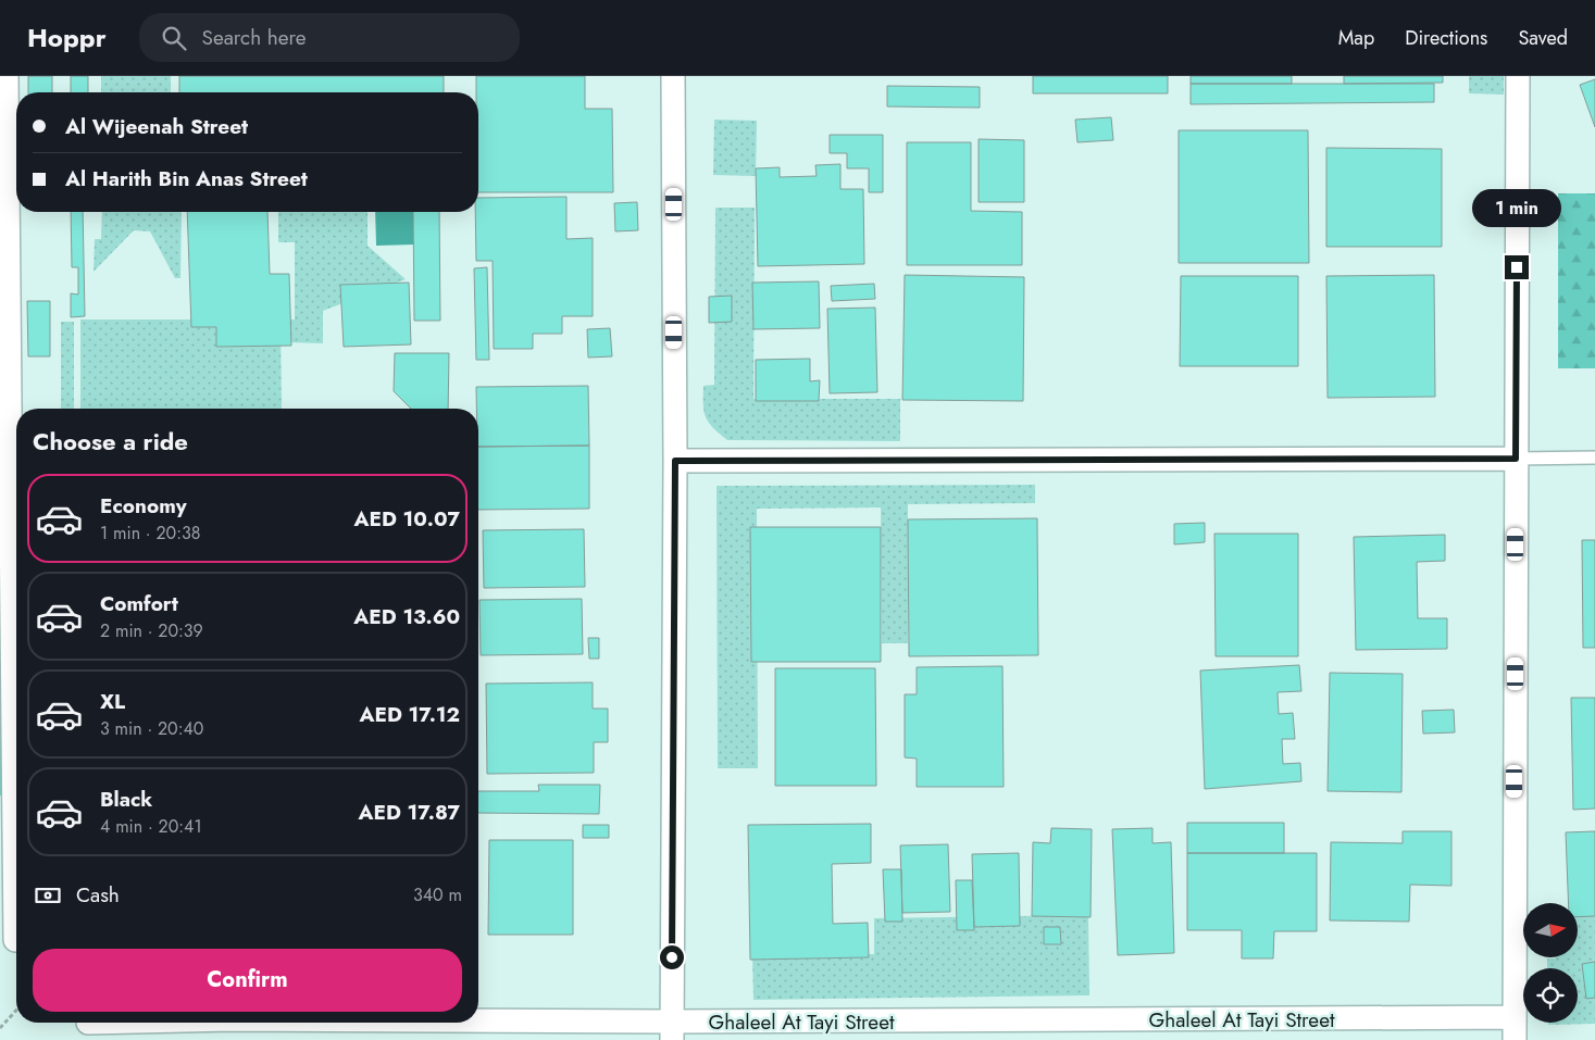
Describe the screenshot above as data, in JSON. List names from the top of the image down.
{
  "streets": {
    "street": ["Ghaleel At Tayi Street"]
  },
  "north": "right",
  "page": {
    "header": "Hoppr",
    "search": "Search here",
    "nav": ["Map", "Directions", "Saved"],
    "banner": ["Al Wijeenah Street", "Al Harith Bin Anas Street"],
    "bubble": "1 min",
    "heading": "Choose a ride",
    "list": [
      {
        "name": "Economy",
        "note": "1 min · 20:38",
        "value": "AED 10.07"
      },
      {
        "name": "Comfort",
        "note": "2 min · 20:39",
        "value": "AED 13.60"
      },
      {
        "name": "XL",
        "note": "3 min · 20:40",
        "value": "AED 17.12"
      },
      {
        "name": "Black",
        "note": "4 min · 20:41",
        "value": "AED 17.87"
      }
    ],
    "pay": ["Cash", "340 m"],
    "buttons": "Confirm"
  }
}
